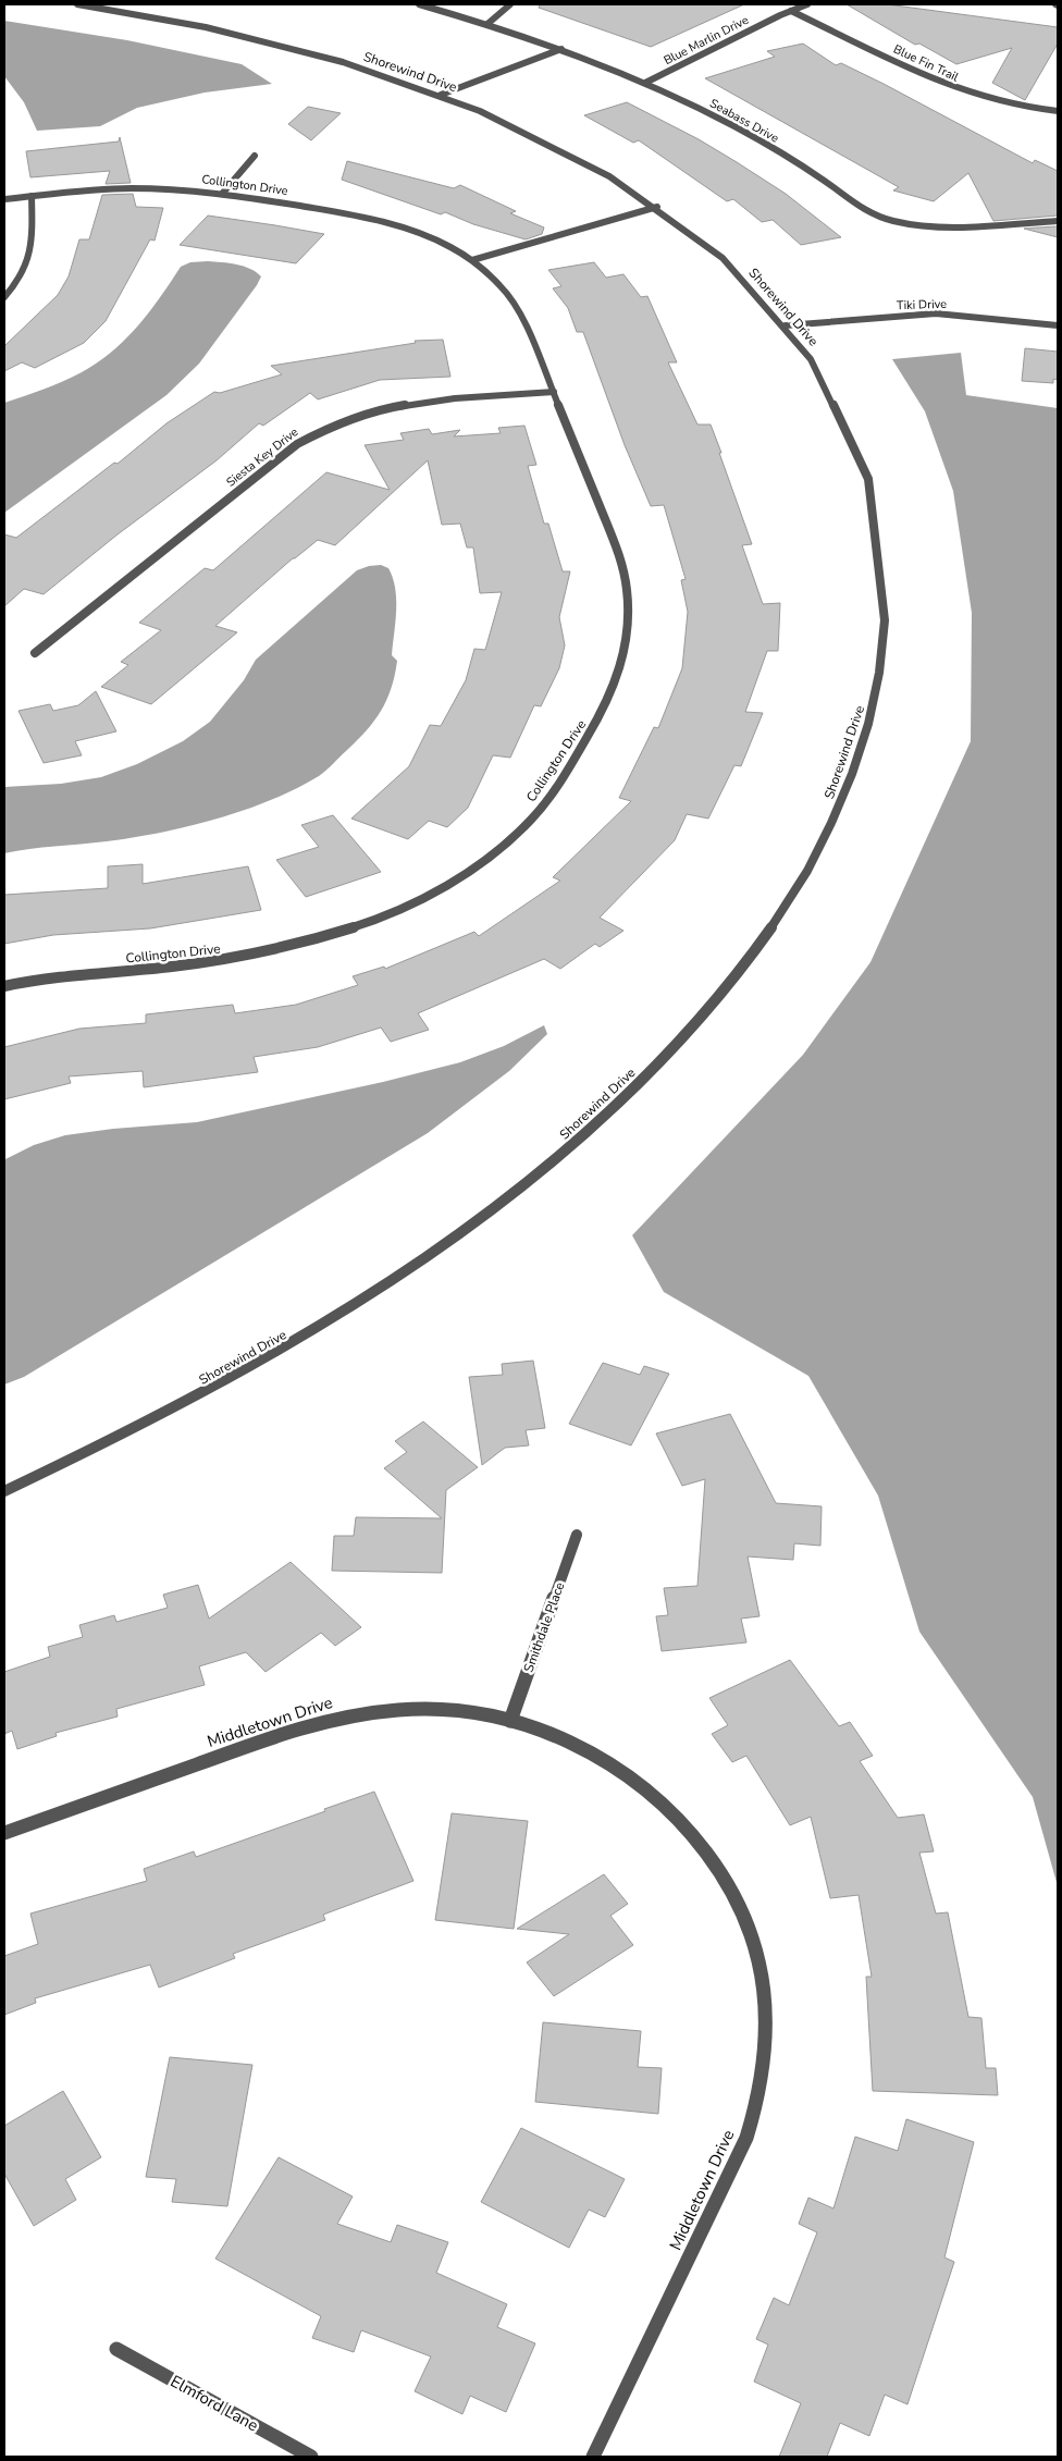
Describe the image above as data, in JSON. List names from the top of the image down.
{
  "streets": {
    "street": [
      "Blue Marlin Drive",
      "Blue Fin Trail",
      "Shorewind Drive",
      "Seabass Drive",
      "Collington Drive",
      "Tiki Drive",
      "Siesta Key Drive",
      "Smithdale Place",
      "Middletown Drive",
      "Elmford Lane"
    ]
  },
  "crossings": [
    ["Blue Marlin Drive", "Blue Fin Trail"],
    ["Blue Marlin Drive", "Seabass Drive"],
    ["Shorewind Drive", "Tiki Drive"],
    ["Collington Drive", "Siesta Key Drive"],
    ["Smithdale Place", "Middletown Drive"]
  ]
}
